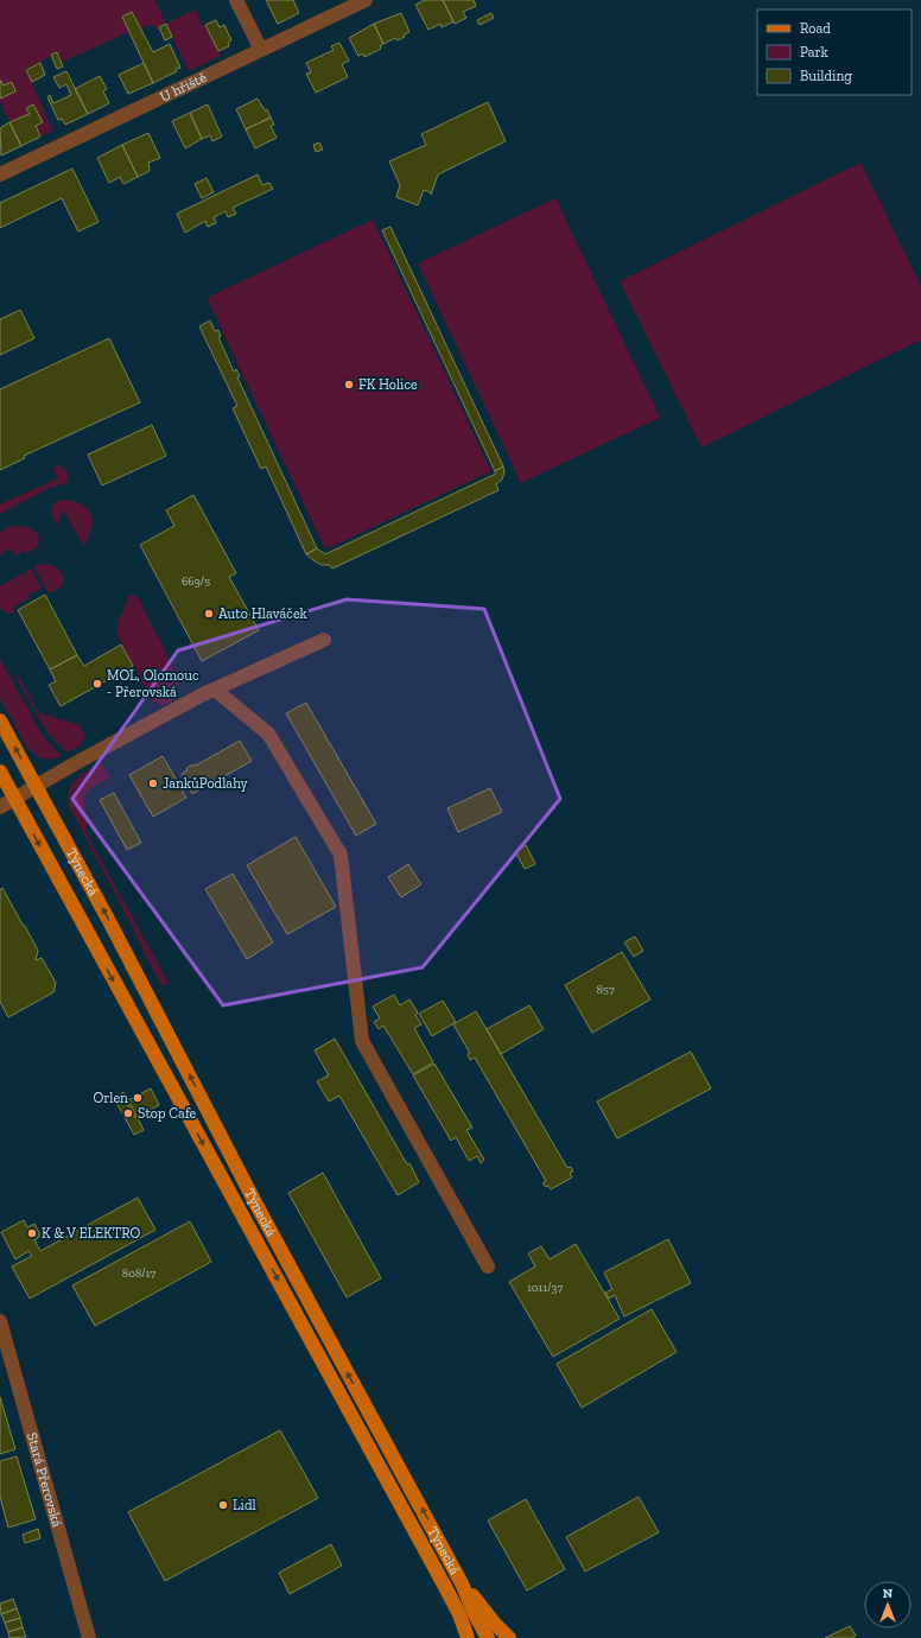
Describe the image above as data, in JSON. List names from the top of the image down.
{
  "streets": {
    "main road": ["Týnecká"],
    "street": ["U hřiště", "Stará Přerovská"]
  },
  "places": [
    "FK Holice",
    "Auto Hlaváček",
    "MOL, Olomouc - Přerovská",
    "JankůPodlahy",
    "Orlen",
    "Stop Cafe",
    "K & V ELEKTRO",
    "Lidl"
  ],
  "house_numbers": [
    "669/5",
    "857",
    "808/17",
    "1011/37"
  ],
  "legend": ["Road", "Park", "Building"],
  "north": "top"
}
